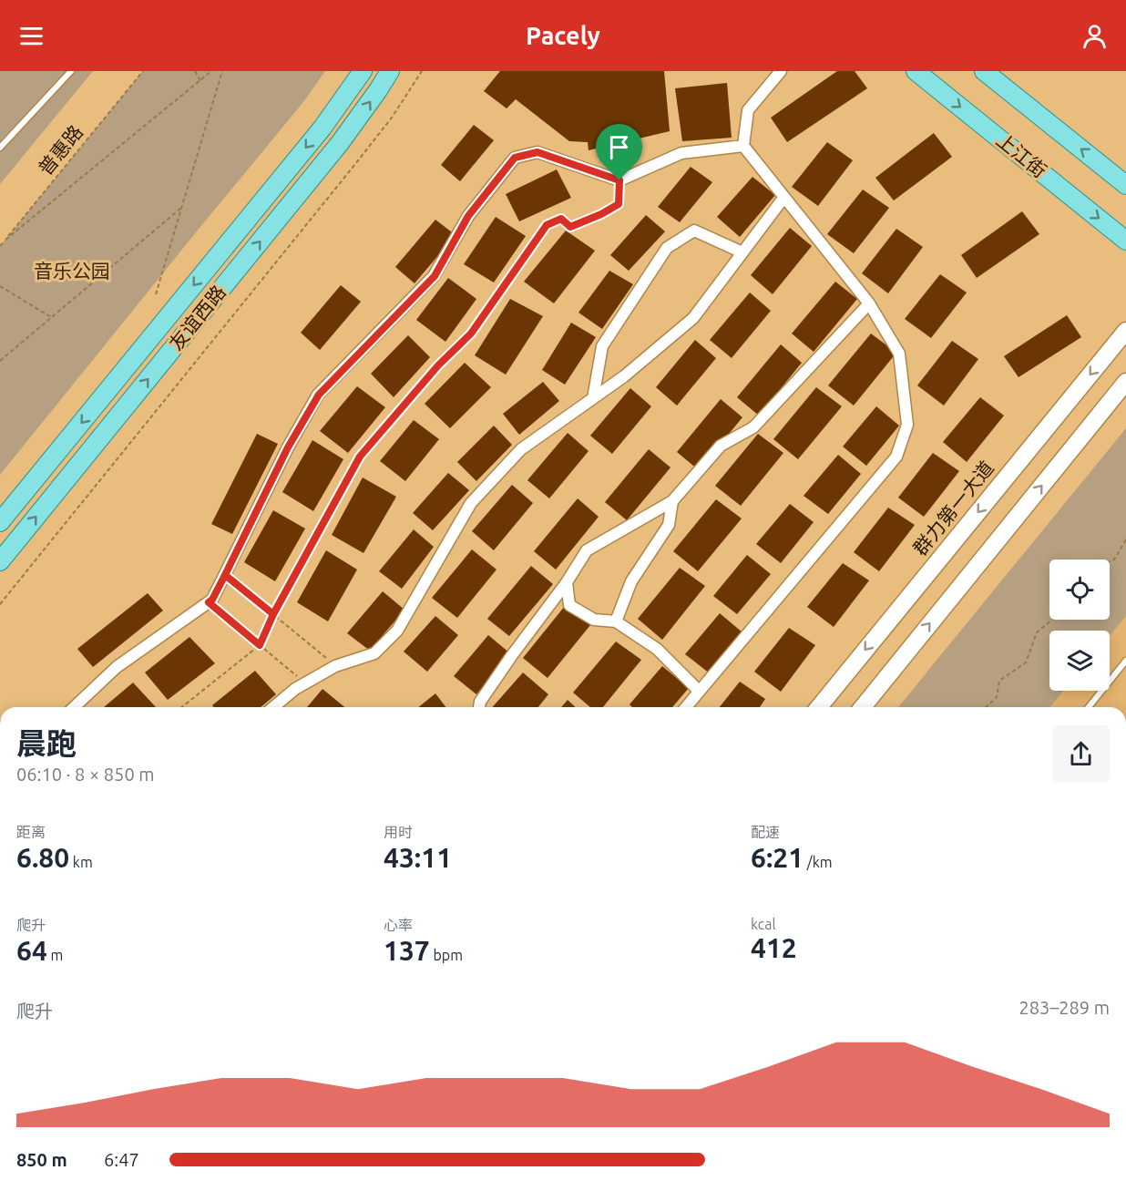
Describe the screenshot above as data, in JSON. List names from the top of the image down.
{
  "streets": {
    "main road": ["上江街", "友谊西路", "群力第一大道"],
    "path": ["普惠路"]
  },
  "parks": ["音乐公园"],
  "page": {
    "header": "Pacely",
    "heading": ["晨跑", "06:10 · 8 × 850 m"],
    "stats": [
      ["距离", "6.80 km"],
      ["用时", "43:11"],
      ["配速", "6:21 /km"],
      ["爬升", "64 m"],
      ["心率", "137 bpm"],
      ["kcal", "412"]
    ],
    "chart": ["爬升", "283–289 m"],
    "list": [
      {
        "name": "850 m",
        "note": "6:47"
      }
    ]
  }
}
